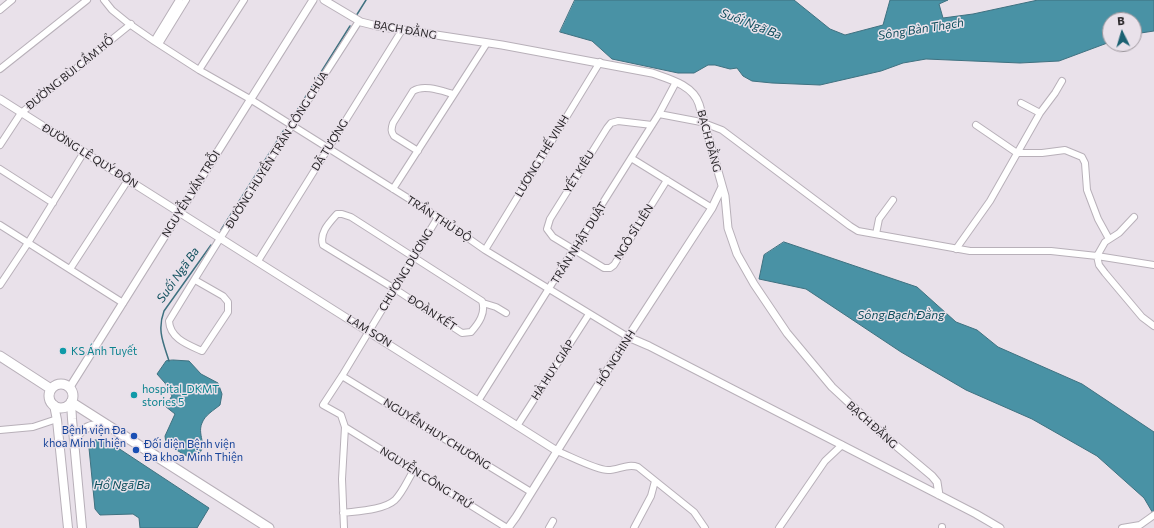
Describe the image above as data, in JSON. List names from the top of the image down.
{
  "streets": {
    "street": [
      "BẠCH ĐẰNG",
      "ĐƯỜNG BÙI CẦM HỔ",
      "DÃ TƯỢNG",
      "ĐƯỜNG HUYỀN TRÂN CÔNG CHÚA",
      "ĐƯỜNG LÊ QUÝ ĐÔN",
      "LƯƠNG THẾ VINH",
      "YẾT KIÊU",
      "NGUYỄN VĂN TRỖI",
      "TRẦN THỦ ĐỘ",
      "NGÔ SĨ LIÊN",
      "TRẦN NHẬT DUẬT",
      "CHƯƠNG DƯƠNG",
      "ĐOÀN KẾT",
      "LAM SƠN",
      "HỒ NGHINH",
      "HÀ HUY GIÁP",
      "NGUYỄN HUY CHƯƠNG",
      "NGUYỄN CÔNG TRỨ"
    ]
  },
  "crossings": [
    ["BẠCH ĐẰNG", "DÃ TƯỢNG"],
    ["BẠCH ĐẰNG", "ĐƯỜNG HUYỀN TRÂN CÔNG CHÚA"],
    ["BẠCH ĐẰNG", "LƯƠNG THẾ VINH"],
    ["BẠCH ĐẰNG", "TRẦN NHẬT DUẬT"],
    ["BẠCH ĐẰNG", "HỒ NGHINH"],
    ["ĐƯỜNG BÙI CẦM HỔ", "ĐƯỜNG LÊ QUÝ ĐÔN"],
    ["ĐƯỜNG BÙI CẦM HỔ", "TRẦN THỦ ĐỘ"],
    ["DÃ TƯỢNG", "TRẦN THỦ ĐỘ"],
    ["DÃ TƯỢNG", "LAM SƠN"],
    ["ĐƯỜNG HUYỀN TRÂN CÔNG CHÚA", "TRẦN THỦ ĐỘ"],
    ["ĐƯỜNG HUYỀN TRÂN CÔNG CHÚA", "LAM SƠN"],
    ["ĐƯỜNG LÊ QUÝ ĐÔN", "NGUYỄN VĂN TRỖI"],
    ["ĐƯỜNG LÊ QUÝ ĐÔN", "LAM SƠN"],
    ["LƯƠNG THẾ VINH", "TRẦN THỦ ĐỘ"],
    ["YẾT KIÊU", "NGÔ SĨ LIÊN"],
    ["YẾT KIÊU", "TRẦN NHẬT DUẬT"],
    ["NGUYỄN VĂN TRỖI", "TRẦN THỦ ĐỘ"],
    ["NGUYỄN VĂN TRỖI", "LAM SƠN"],
    ["TRẦN THỦ ĐỘ", "TRẦN NHẬT DUẬT"],
    ["TRẦN THỦ ĐỘ", "CHƯƠNG DƯƠNG"],
    ["TRẦN THỦ ĐỘ", "HỒ NGHINH"],
    ["TRẦN THỦ ĐỘ", "HÀ HUY GIÁP"],
    ["NGÔ SĨ LIÊN", "TRẦN NHẬT DUẬT"],
    ["TRẦN NHẬT DUẬT", "LAM SƠN"],
    ["CHƯƠNG DƯƠNG", "ĐOÀN KẾT"],
    ["CHƯƠNG DƯƠNG", "LAM SƠN"],
    ["CHƯƠNG DƯƠNG", "NGUYỄN HUY CHƯƠNG"],
    ["CHƯƠNG DƯƠNG", "NGUYỄN CÔNG TRỨ"],
    ["LAM SƠN", "HỒ NGHINH"],
    ["LAM SƠN", "HÀ HUY GIÁP"],
    ["HỒ NGHINH", "NGUYỄN HUY CHƯƠNG"],
    ["HỒ NGHINH", "NGUYỄN CÔNG TRỨ"]
  ],
  "water": [
    "Suối Ngã Ba",
    "Sông Bàn Thạch",
    "Sông Bạch Đằng",
    "Hồ Ngã Ba"
  ],
  "places": [
    "KS Ánh Tuyết",
    "hospital_DKMT stories 5",
    "Bệnh viện Đa khoa Minh Thiện",
    "Đối diện Bệnh viện Đa khoa Minh Thiện"
  ],
  "north": "top"
}
